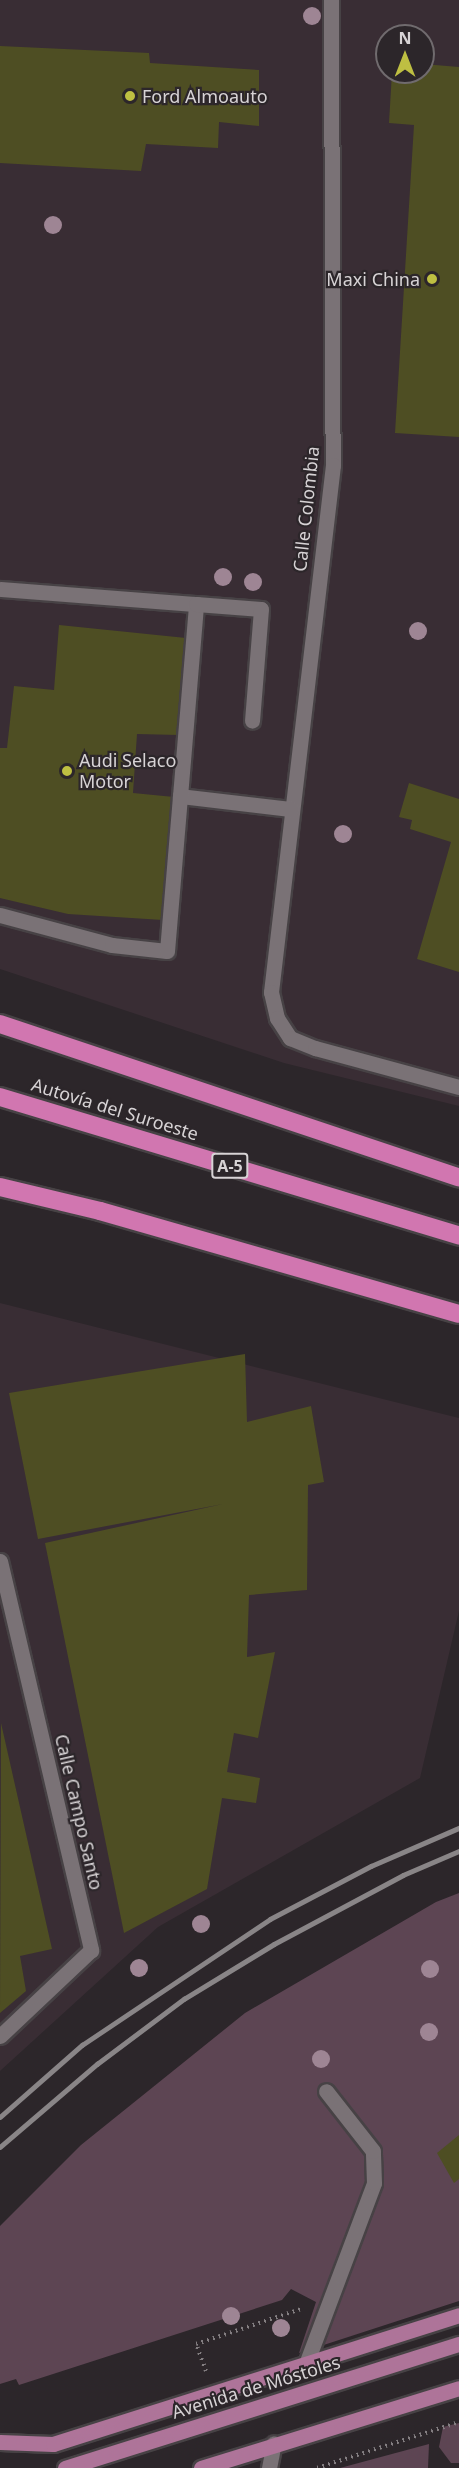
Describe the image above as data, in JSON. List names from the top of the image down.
{
  "streets": {
    "highway": ["Autovía del Suroeste", "A-5"],
    "main road": ["Avenida de Móstoles"],
    "street": ["Calle Colombia", "Calle Campo Santo"]
  },
  "places": ["Ford Almoauto", "Maxi China", "Audi Selaco Motor"],
  "north": "top"
}
